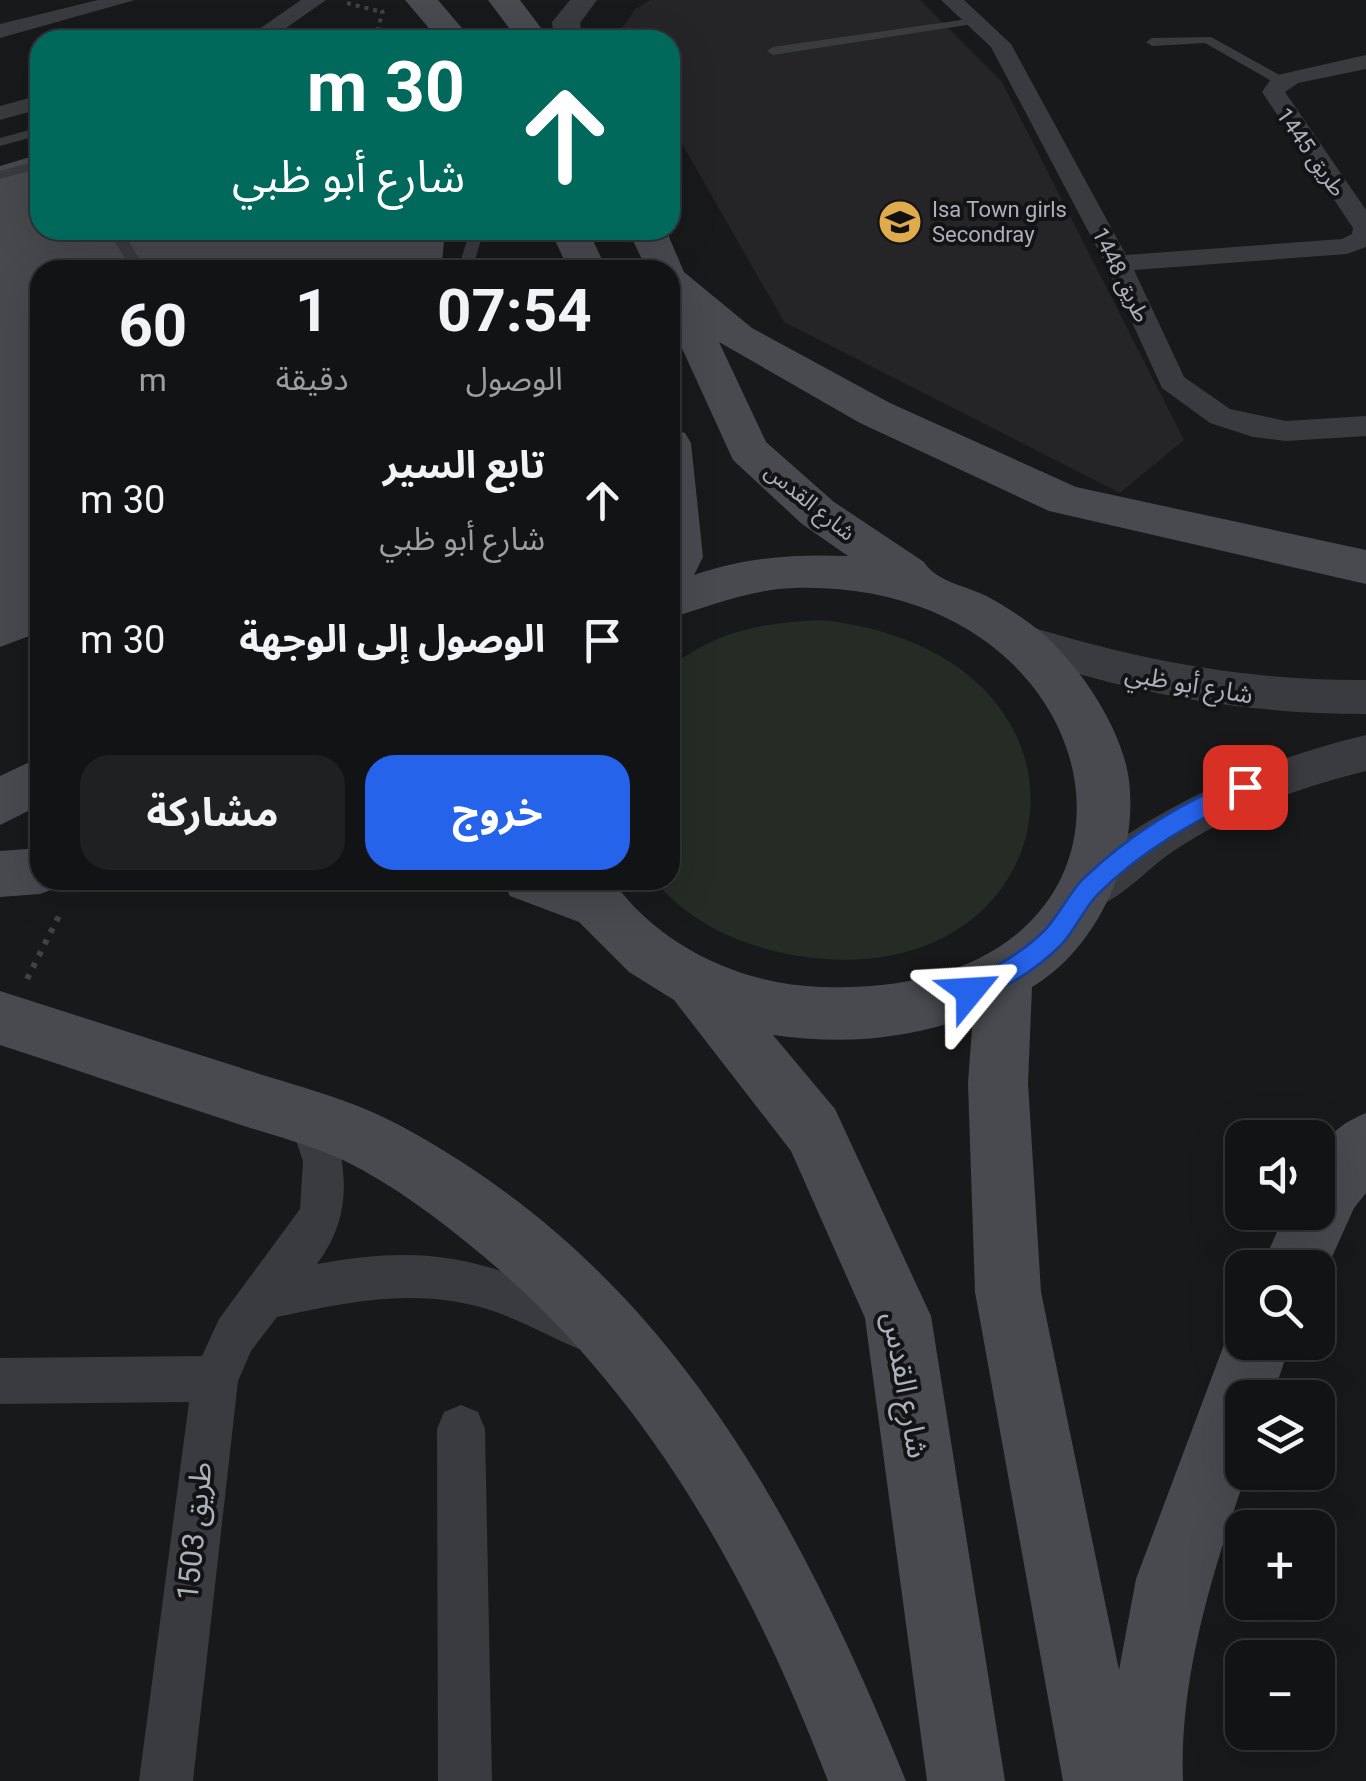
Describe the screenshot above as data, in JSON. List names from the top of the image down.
{
  "streets": {
    "main road": ["شارع القدس"],
    "street": [
      "طريق 1445",
      "طريق 1448",
      "شارع أبو ظبي",
      "طريق 1503"
    ]
  },
  "crossings": [
    ["طريق 1445", "طريق 1448"]
  ],
  "places": {
    "school or university": ["Isa Town girls Secondray"]
  },
  "page": {
    "turn": ["30 m", "شارع أبو ظبي"],
    "eta": [
      "07:54",
      "الوصول",
      "1",
      "دقيقة",
      "60",
      "m"
    ],
    "list": [
      {
        "name": "تابع السير",
        "note": "شارع أبو ظبي",
        "value": "30 m"
      },
      {
        "name": "الوصول إلى الوجهة",
        "value": "30 m"
      }
    ],
    "buttons": ["خروج", "مشاركة"],
    "map_buttons": ["+", "−"]
  }
}
